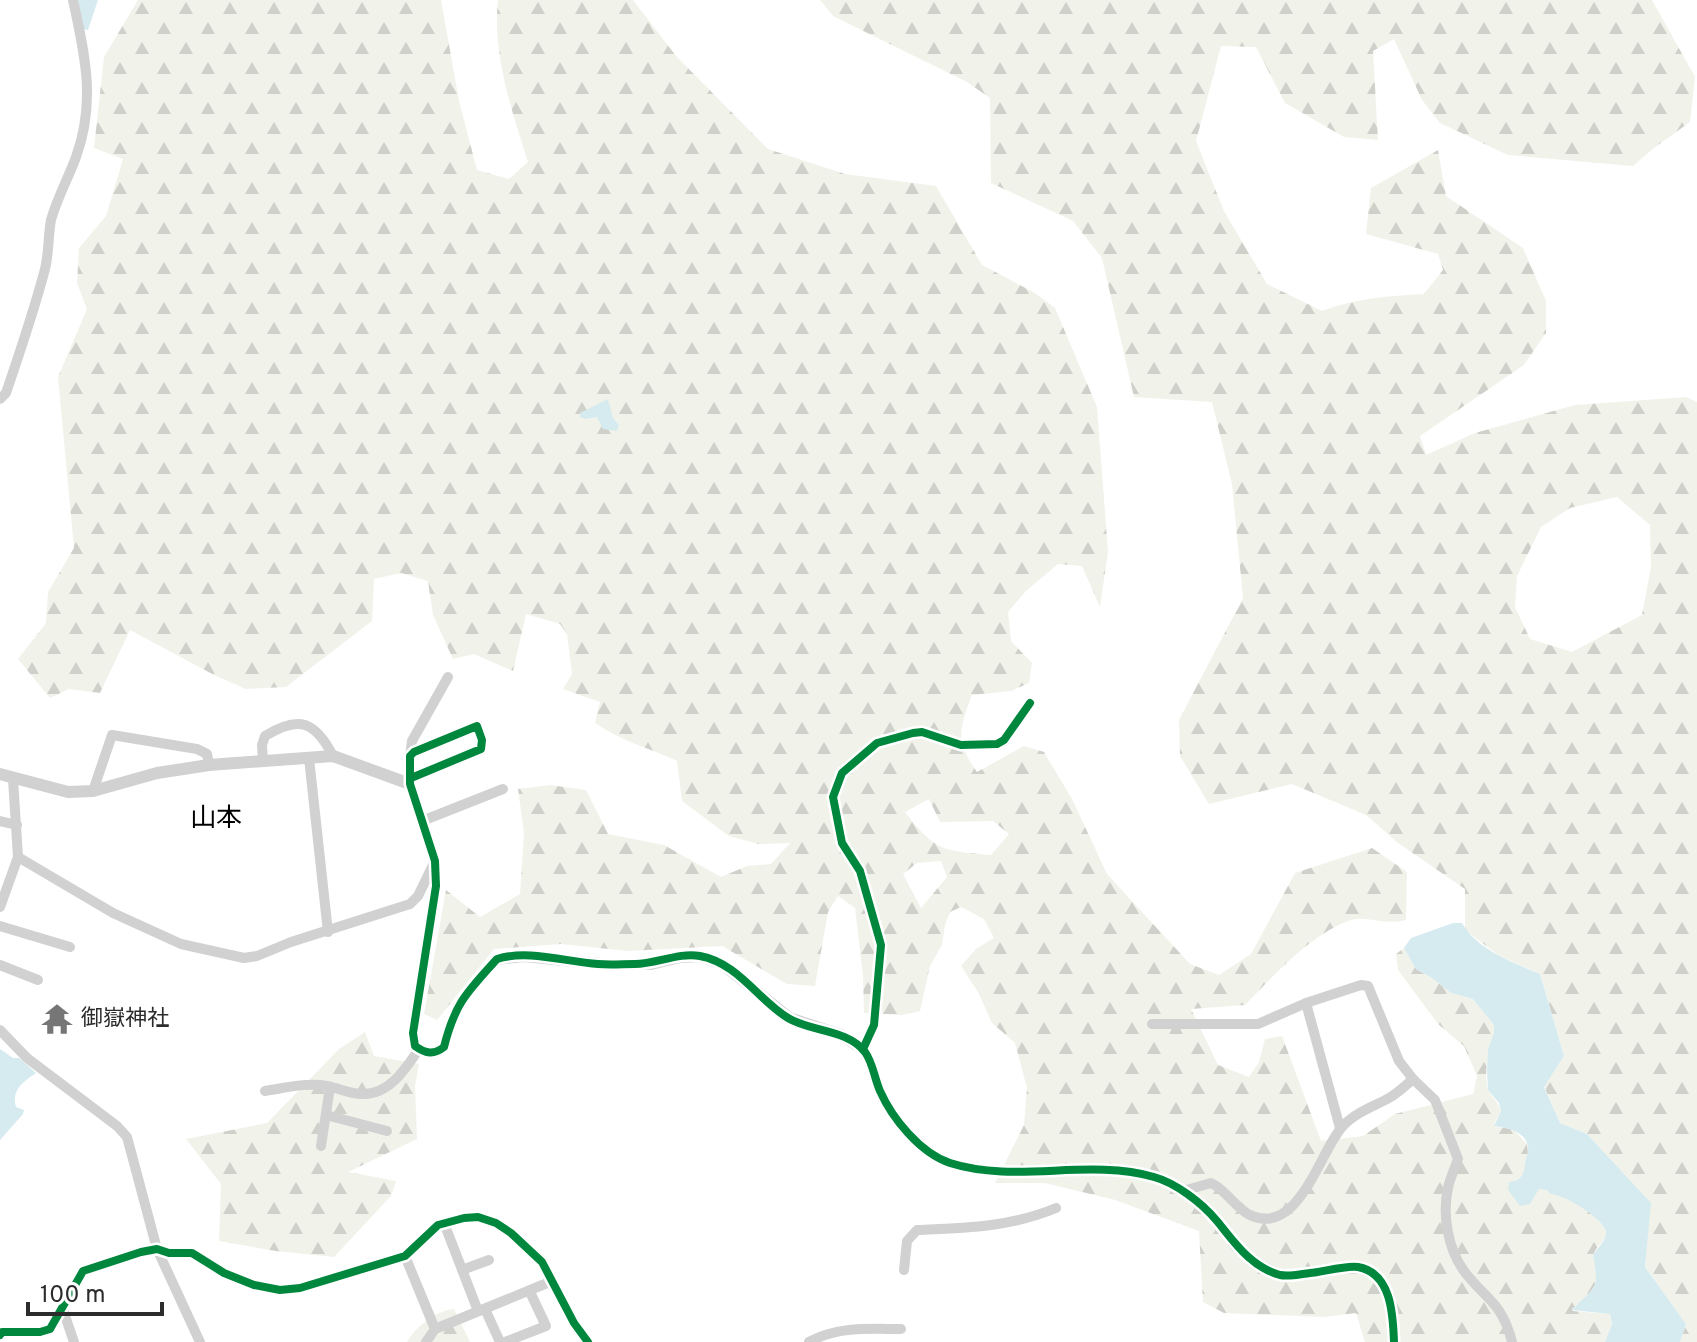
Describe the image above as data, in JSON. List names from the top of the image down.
{
  "districts": ["山本"],
  "places": {
    "temple": ["御嶽神社"]
  },
  "scale_bar": "100 m"
}
